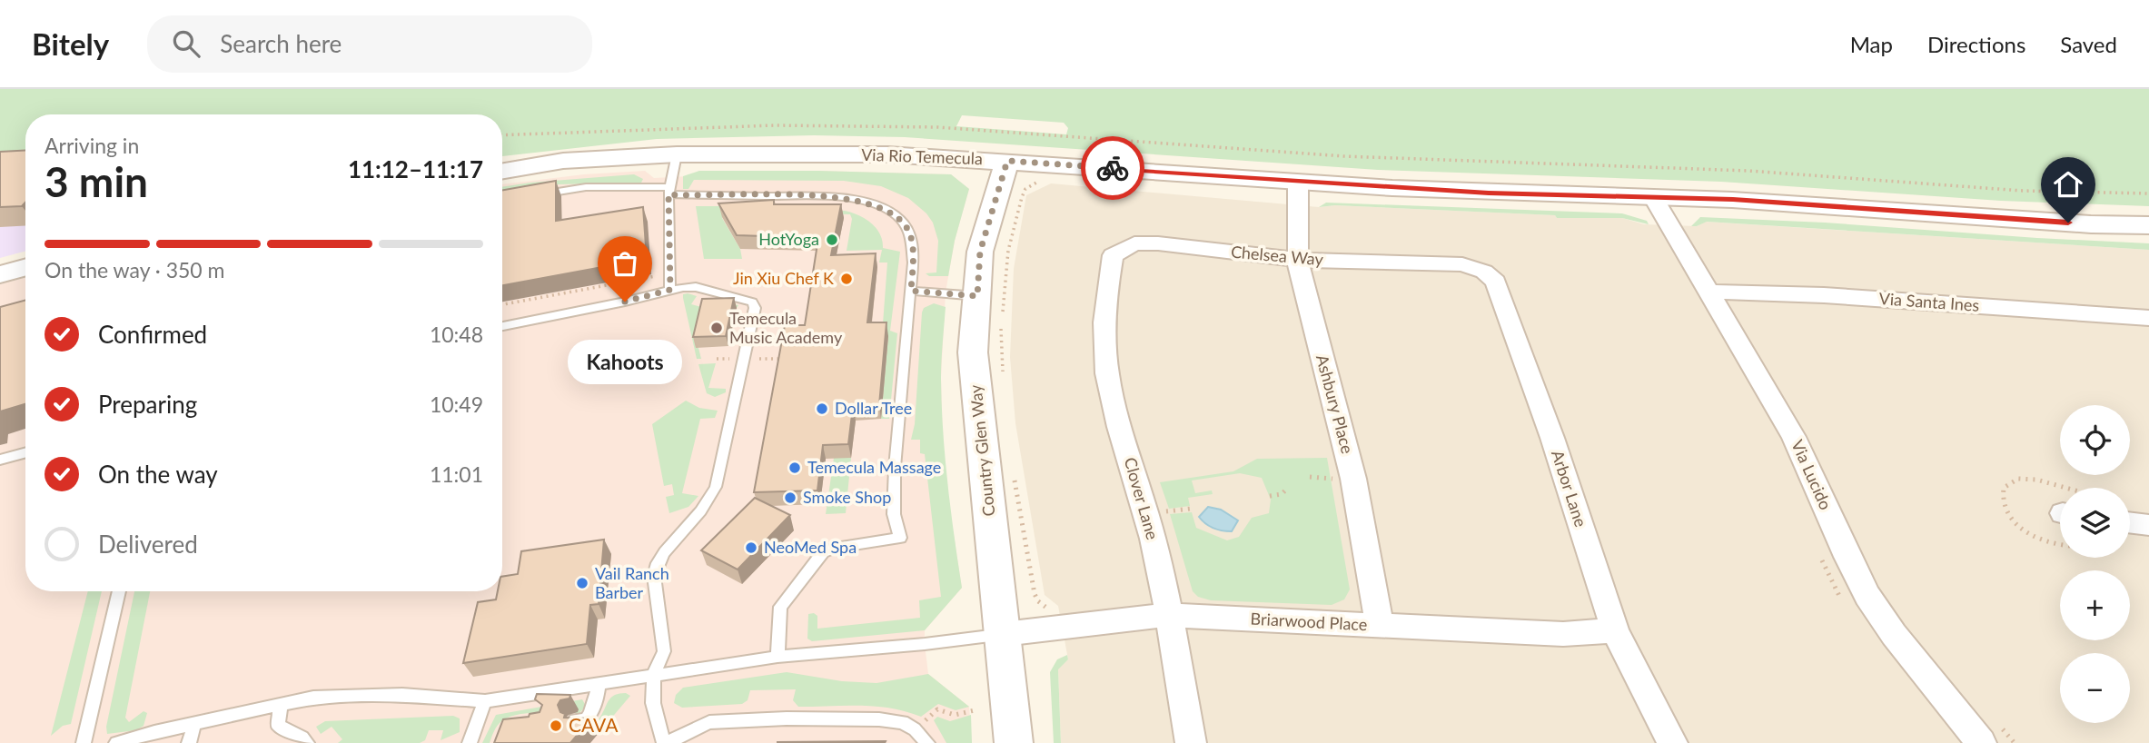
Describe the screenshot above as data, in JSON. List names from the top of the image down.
{
  "streets": {
    "street": [
      "Via Rio Temecula",
      "Chelsea Way",
      "Via Santa Ines",
      "Ashbury Place",
      "Country Glen Way",
      "Via Lucido",
      "Arbor Lane",
      "Clover Lane",
      "Briarwood Place"
    ]
  },
  "crossings": [
    ["Via Rio Temecula", "Ashbury Place"],
    ["Via Rio Temecula", "Country Glen Way"],
    ["Via Rio Temecula", "Via Lucido"],
    ["Chelsea Way", "Ashbury Place"],
    ["Chelsea Way", "Arbor Lane"],
    ["Chelsea Way", "Clover Lane"],
    ["Via Santa Ines", "Via Lucido"],
    ["Ashbury Place", "Briarwood Place"],
    ["Country Glen Way", "Briarwood Place"],
    ["Arbor Lane", "Briarwood Place"],
    ["Clover Lane", "Briarwood Place"]
  ],
  "places": [
    "HotYoga",
    "Jin Xiu Chef K",
    "Kahoots",
    "Temecula Music Academy",
    "Dollar Tree",
    "Temecula Massage",
    "Smoke Shop",
    "NeoMed Spa",
    "Vail Ranch Barber",
    "CAVA"
  ],
  "page": {
    "header": "Bitely",
    "search": "Search here",
    "nav": ["Map", "Directions", "Saved"],
    "heading": ["3 min", "Arriving in", "11:12–11:17"],
    "bar": "On the way · 350 m",
    "list": [
      ["Confirmed", "10:48"],
      ["Preparing", "10:49"],
      ["On the way", "11:01"],
      "Delivered"
    ],
    "bubble": "Kahoots",
    "map_buttons": ["+", "−"]
  }
}
